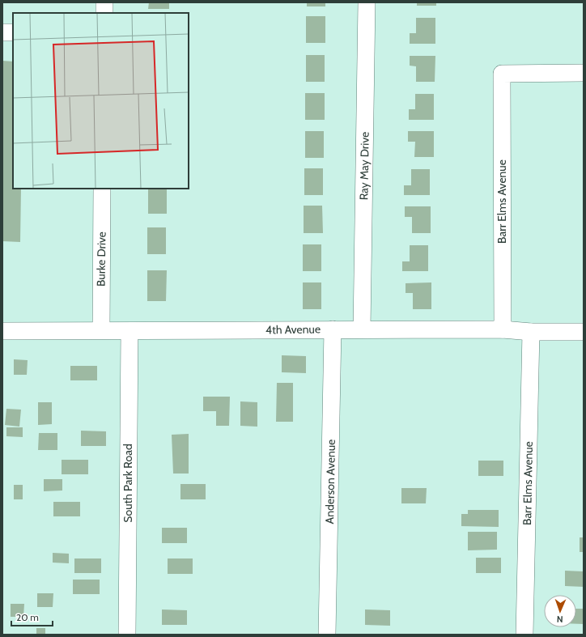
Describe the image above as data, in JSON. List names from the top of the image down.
{
  "streets": {
    "street": [
      "Ray May Drive",
      "Barr Elms Avenue",
      "Burke Drive",
      "4th Avenue",
      "Anderson Avenue",
      "South Park Road"
    ]
  },
  "crossings": [
    ["Ray May Drive", "4th Avenue"],
    ["Barr Elms Avenue", "4th Avenue"],
    ["Burke Drive", "4th Avenue"],
    ["4th Avenue", "Anderson Avenue"],
    ["4th Avenue", "South Park Road"]
  ],
  "scale_bar": "20 m",
  "north": "bottom"
}
